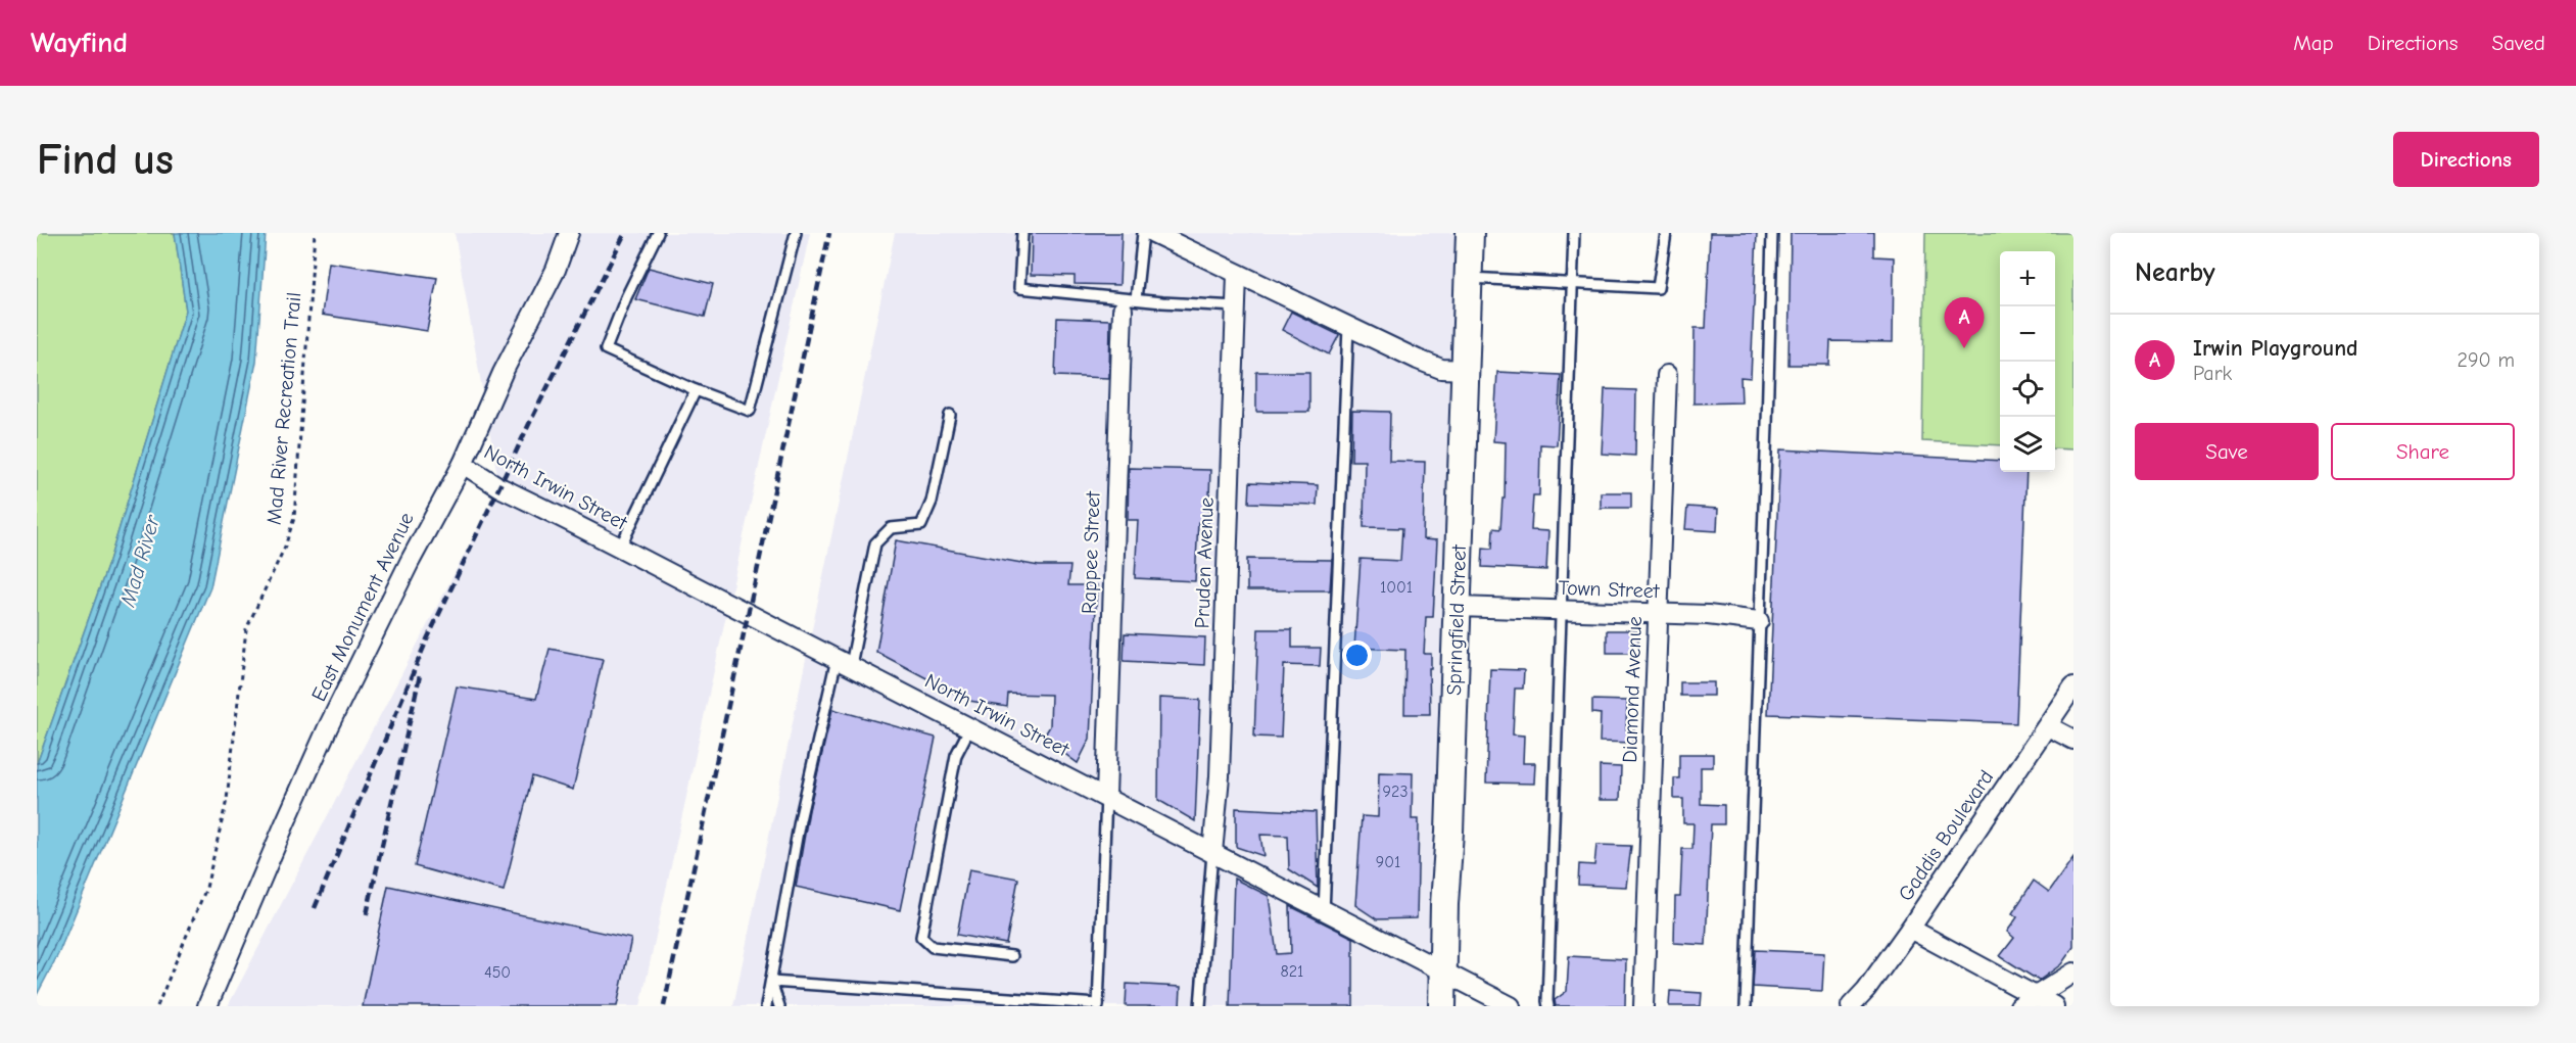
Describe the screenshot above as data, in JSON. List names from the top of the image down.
{
  "streets": {
    "main road": ["Springfield Street"],
    "street": [
      "North Irwin Street",
      "Rappee Street",
      "Pruden Avenue",
      "Town Street",
      "East Monument Avenue",
      "Diamond Avenue",
      "Gaddis Boulevard"
    ],
    "path": ["Mad River Recreation Trail"]
  },
  "crossings": [
    ["North Irwin Street", "Rappee Street"],
    ["North Irwin Street", "Pruden Avenue"],
    ["North Irwin Street", "East Monument Avenue"],
    ["North Irwin Street", "Springfield Street"],
    ["Town Street", "Springfield Street"],
    ["Town Street", "Diamond Avenue"]
  ],
  "water": ["Mad River"],
  "house_numbers": [
    "1001",
    "923",
    "901",
    "821",
    "450"
  ],
  "page": {
    "header": "Wayfind",
    "nav": ["Map", "Directions", "Saved"],
    "buttons": [
      "Directions",
      ["Save", "Share"]
    ],
    "title": "Find us",
    "heading": "Nearby",
    "map_buttons": ["+", "−"],
    "pins": "A",
    "list": [
      {
        "mark": "A",
        "name": "Irwin Playground",
        "note": "Park",
        "value": "290 m"
      }
    ]
  }
}
